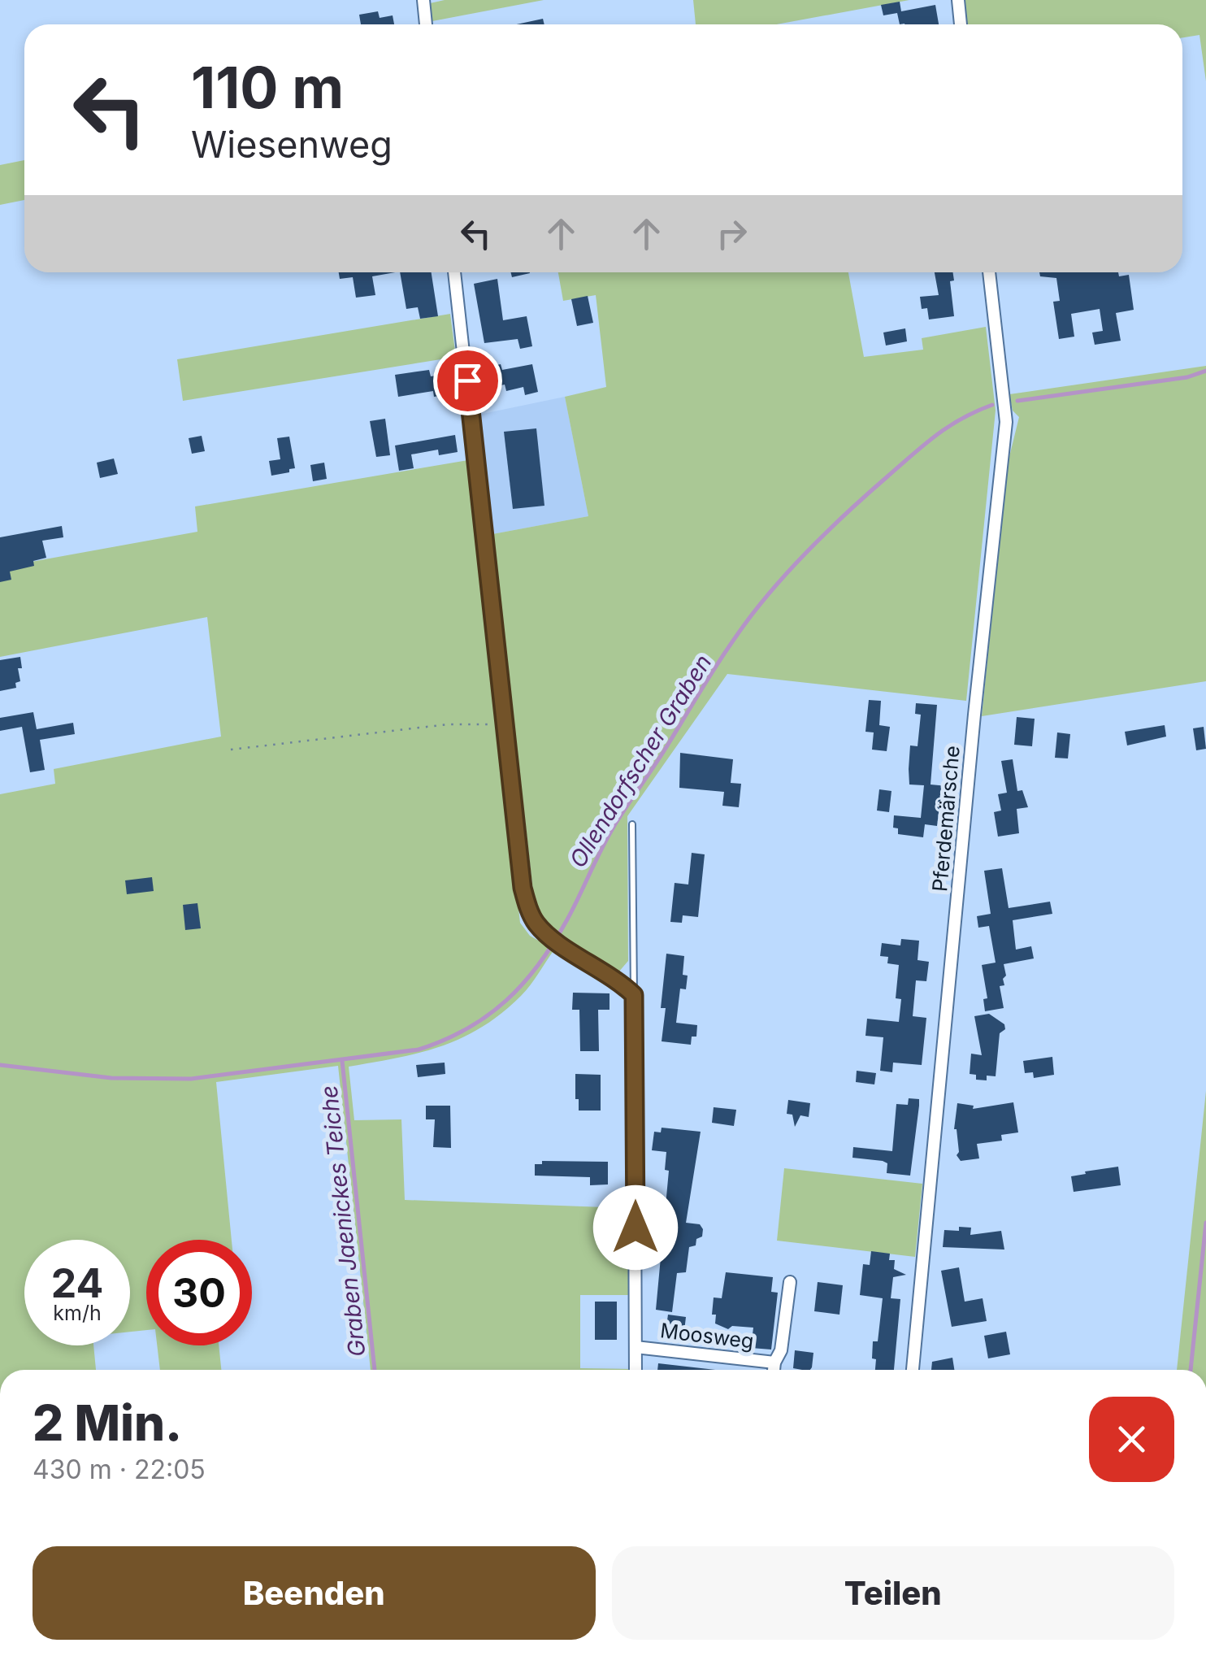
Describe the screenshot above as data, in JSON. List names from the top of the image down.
{
  "streets": {
    "street": ["Pferdemärsche", "Moosweg"]
  },
  "water": ["Ollendorfscher Graben", "Graben Jaenickes Teiche"],
  "page": {
    "turn": ["110 m", "Wiesenweg"],
    "speed": "24 km/h",
    "limit": "30",
    "heading": ["2 Min.", "430 m · 22:05"],
    "buttons": ["Beenden", "Teilen"]
  }
}
